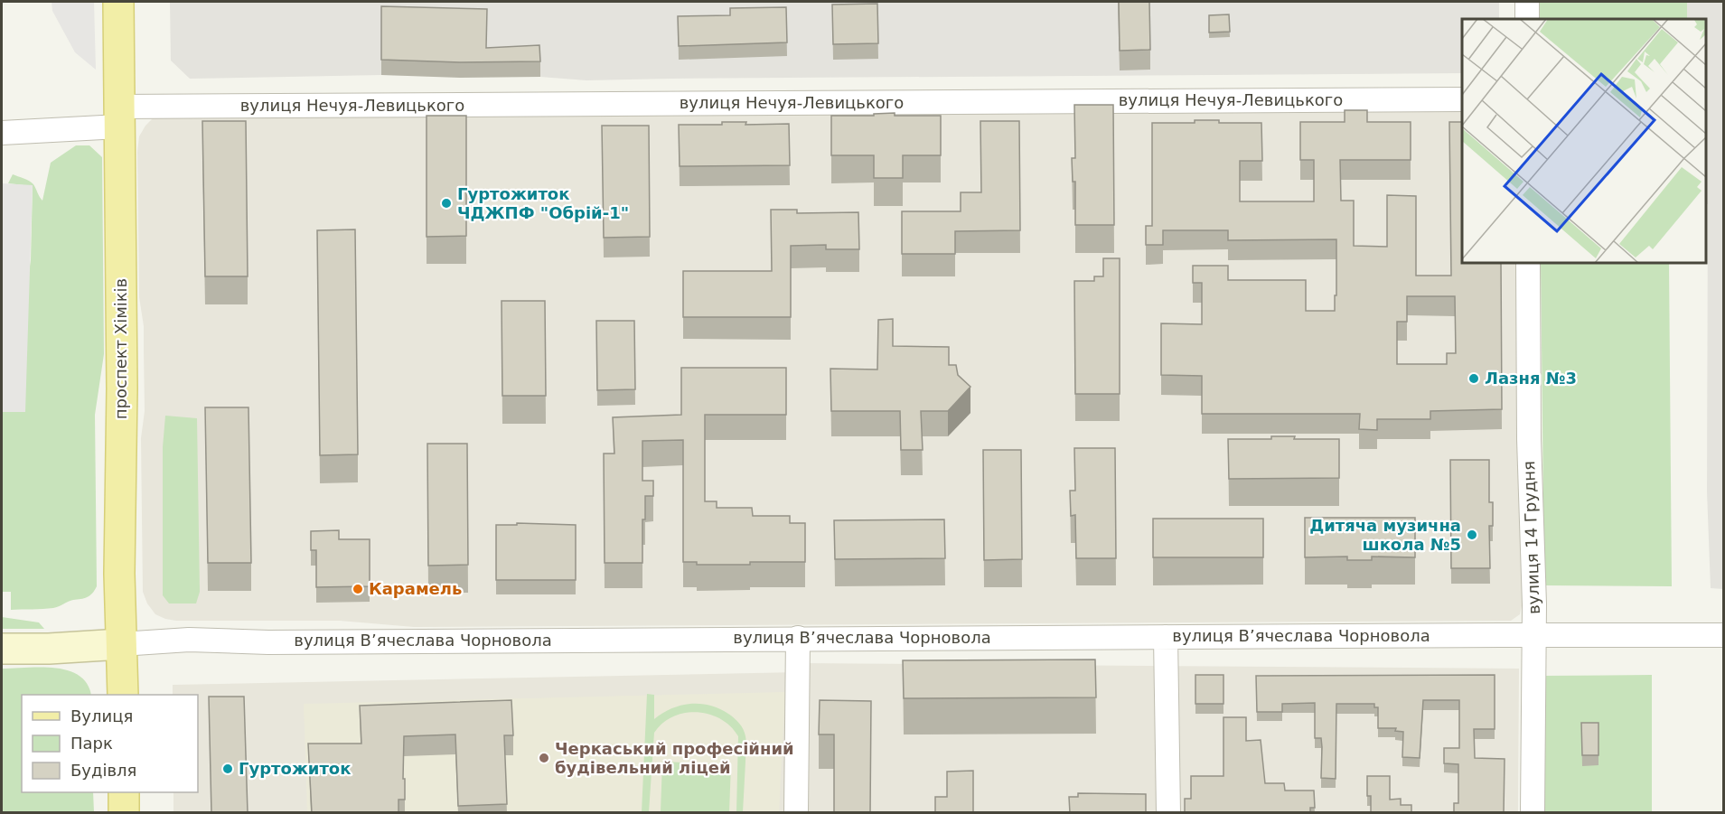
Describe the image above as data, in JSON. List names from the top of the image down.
{
  "streets": {
    "main road": ["проспект Хіміків", "вулиця Вʼячеслава Чорновола"],
    "street": ["вулиця Нечуя-Левицького", "вулиця 14 Грудня"]
  },
  "crossings": [
    ["вулиця Нечуя-Левицького", "проспект Хіміків"],
    ["проспект Хіміків", "вулиця Вʼячеслава Чорновола"],
    ["вулиця 14 Грудня", "вулиця Вʼячеслава Чорновола"]
  ],
  "places": [
    "Гуртожиток ЧДЖПФ \"Обрій-1\"",
    "Лазня №3",
    "Дитяча музична школа №5",
    "Карамель",
    "Черкаський професійний будівельний ліцей",
    "Гуртожиток"
  ],
  "legend": ["Вулиця", "Парк", "Будівля"]
}
